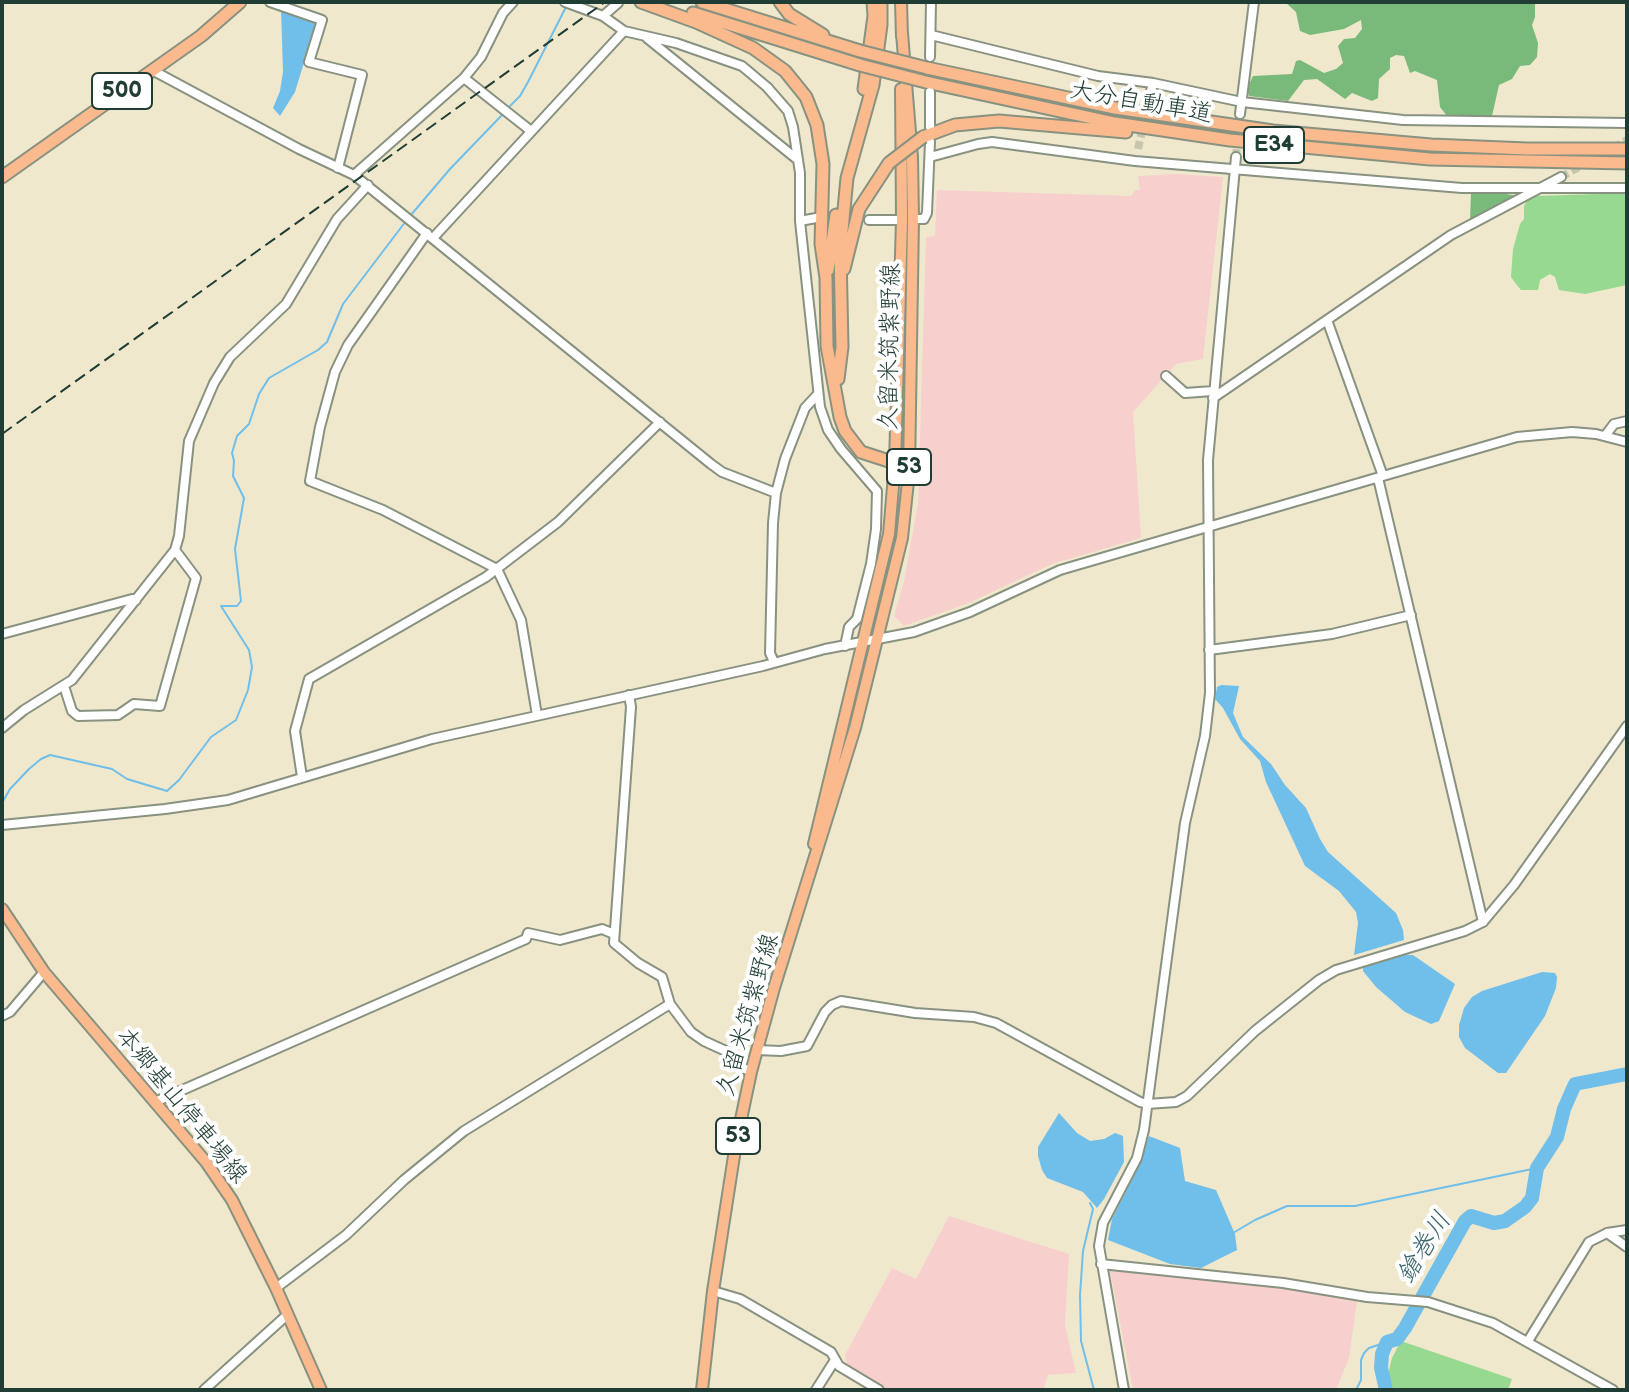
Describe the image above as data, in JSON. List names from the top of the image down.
{
  "streets": {
    "highway": ["500", "大分自動車道", "E34"],
    "main road": ["久留米筑紫野線", "53", "本郷基山停車場線"]
  },
  "water": ["鎗巻川"]
}
